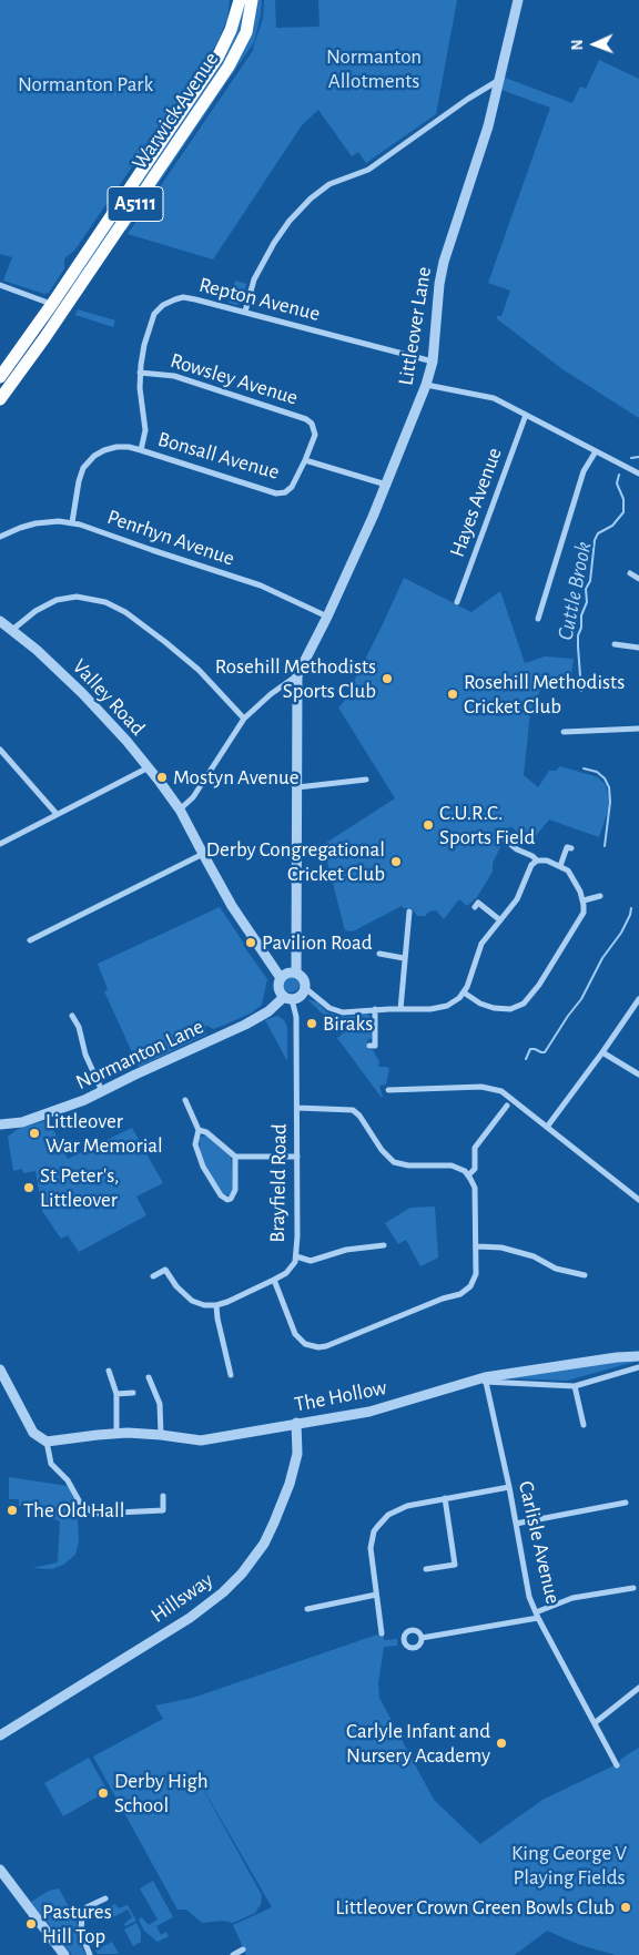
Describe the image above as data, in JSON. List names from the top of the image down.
{
  "streets": {
    "highway": ["Warwick Avenue", "A5111"],
    "street": [
      "Repton Avenue",
      "Littleover Lane",
      "Rowsley Avenue",
      "Bonsall Avenue",
      "Hayes Avenue",
      "Penrhyn Avenue",
      "Valley Road",
      "Normanton Lane",
      "Brayfield Road",
      "The Hollow",
      "Carlisle Avenue",
      "Hillsway"
    ]
  },
  "crossings": [
    ["Repton Avenue", "Littleover Lane"],
    ["Repton Avenue", "Rowsley Avenue"],
    ["Repton Avenue", "Bonsall Avenue"],
    ["Littleover Lane", "Bonsall Avenue"],
    ["Littleover Lane", "Penrhyn Avenue"],
    ["Rowsley Avenue", "Bonsall Avenue"],
    ["Bonsall Avenue", "Penrhyn Avenue"],
    ["Normanton Lane", "Brayfield Road"],
    ["The Hollow", "Carlisle Avenue"],
    ["The Hollow", "Hillsway"]
  ],
  "water": ["Cuttle Brook"],
  "parks": ["Normanton Allotments", "Normanton Park", "King George V Playing Fields"],
  "places": [
    "Rosehill Methodists Sports Club",
    "Rosehill Methodists Cricket Club",
    "Mostyn Avenue",
    "C.U.R.C. Sports Field",
    "Derby Congregational Cricket Club",
    "Pavilion Road",
    "Biraks",
    "Littleover War Memorial",
    "St Peter's, Littleover",
    "The Old Hall",
    "Carlyle Infant and Nursery Academy",
    "Derby High School",
    "Littleover Crown Green Bowls Club",
    "Pastures Hill Top"
  ],
  "north": "left"
}
